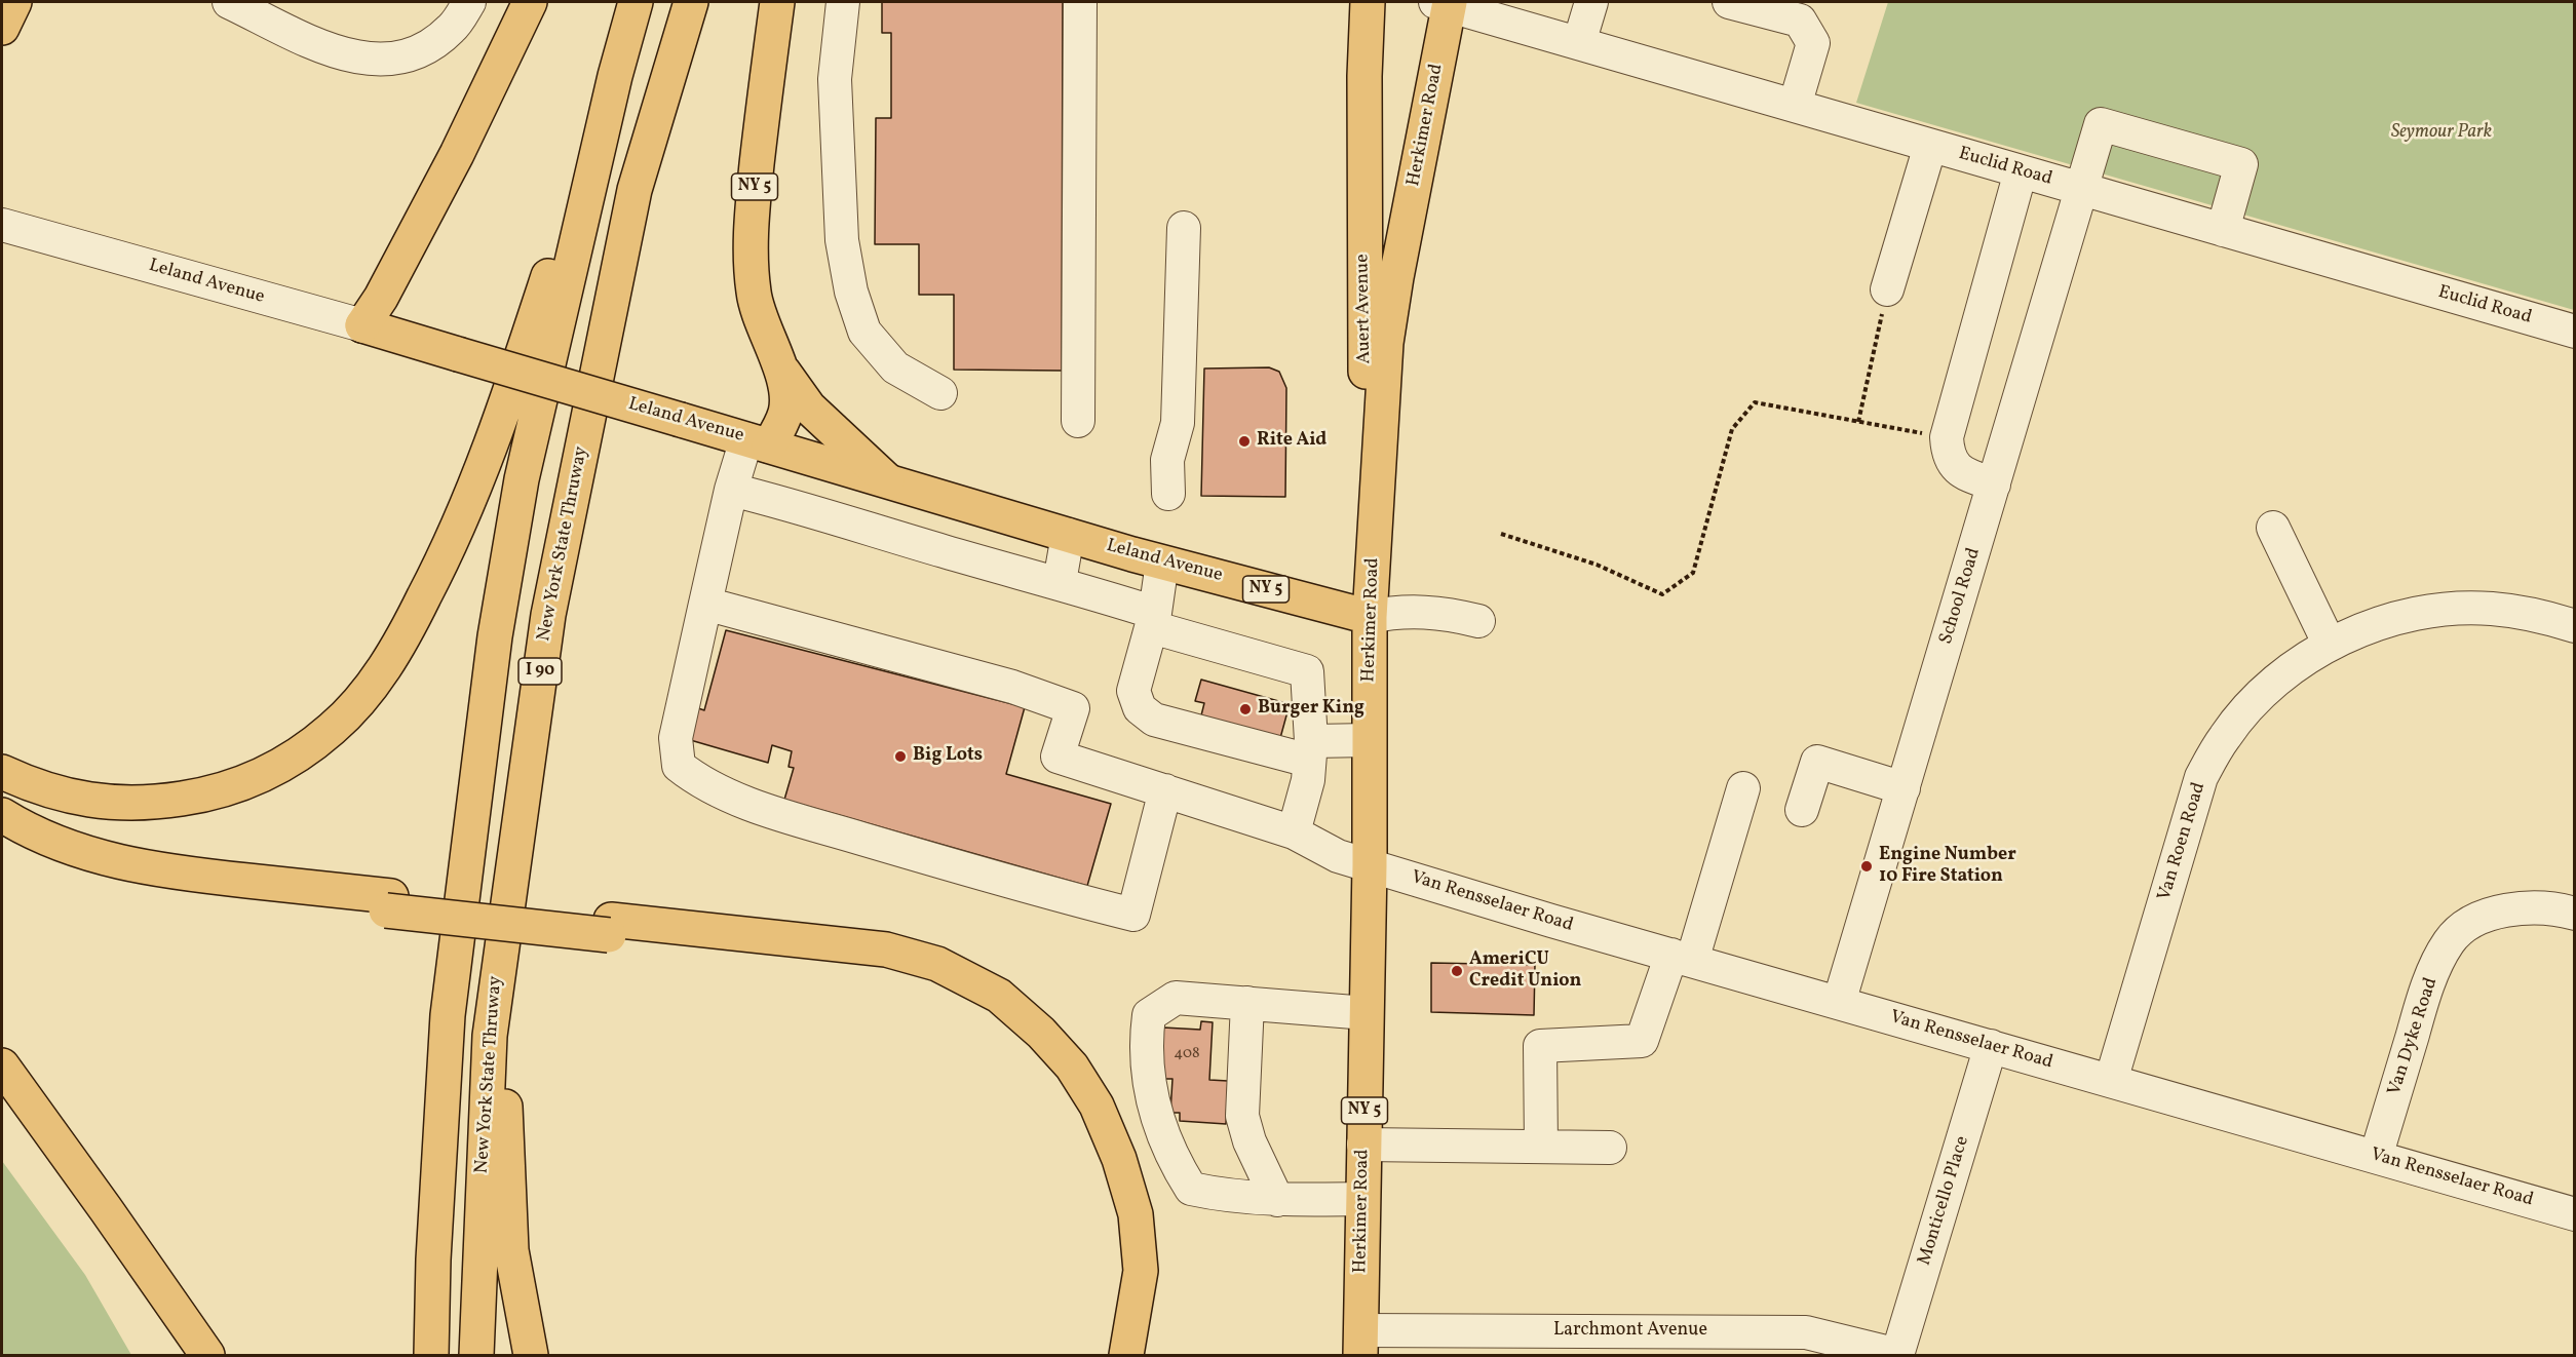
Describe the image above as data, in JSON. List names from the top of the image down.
{
  "streets": {
    "main road": [
      "Herkimer Road",
      "NY 5",
      "Leland Avenue",
      "Auert Avenue",
      "New York State Thruway",
      "I 90"
    ],
    "street": [
      "Euclid Road",
      "School Road",
      "Van Roen Road",
      "Van Rensselaer Road",
      "Van Dyke Road",
      "Monticello Place",
      "Larchmont Avenue"
    ]
  },
  "crossings": [
    ["Herkimer Road", "Euclid Road"],
    ["Herkimer Road", "Leland Avenue"],
    ["Herkimer Road", "Auert Avenue"],
    ["Herkimer Road", "Van Rensselaer Road"],
    ["Herkimer Road", "Larchmont Avenue"],
    ["Euclid Road", "School Road"],
    ["NY 5", "Leland Avenue"],
    ["Leland Avenue", "Auert Avenue"],
    ["School Road", "Van Rensselaer Road"],
    ["Van Roen Road", "Van Rensselaer Road"],
    ["Van Rensselaer Road", "Van Dyke Road"],
    ["Van Rensselaer Road", "Monticello Place"],
    ["Monticello Place", "Larchmont Avenue"]
  ],
  "parks": ["Seymour Park"],
  "places": [
    "Rite Aid",
    "Burger King",
    "Big Lots",
    "Engine Number 10 Fire Station",
    "AmeriCU Credit Union"
  ],
  "house_numbers": ["408"]
}
